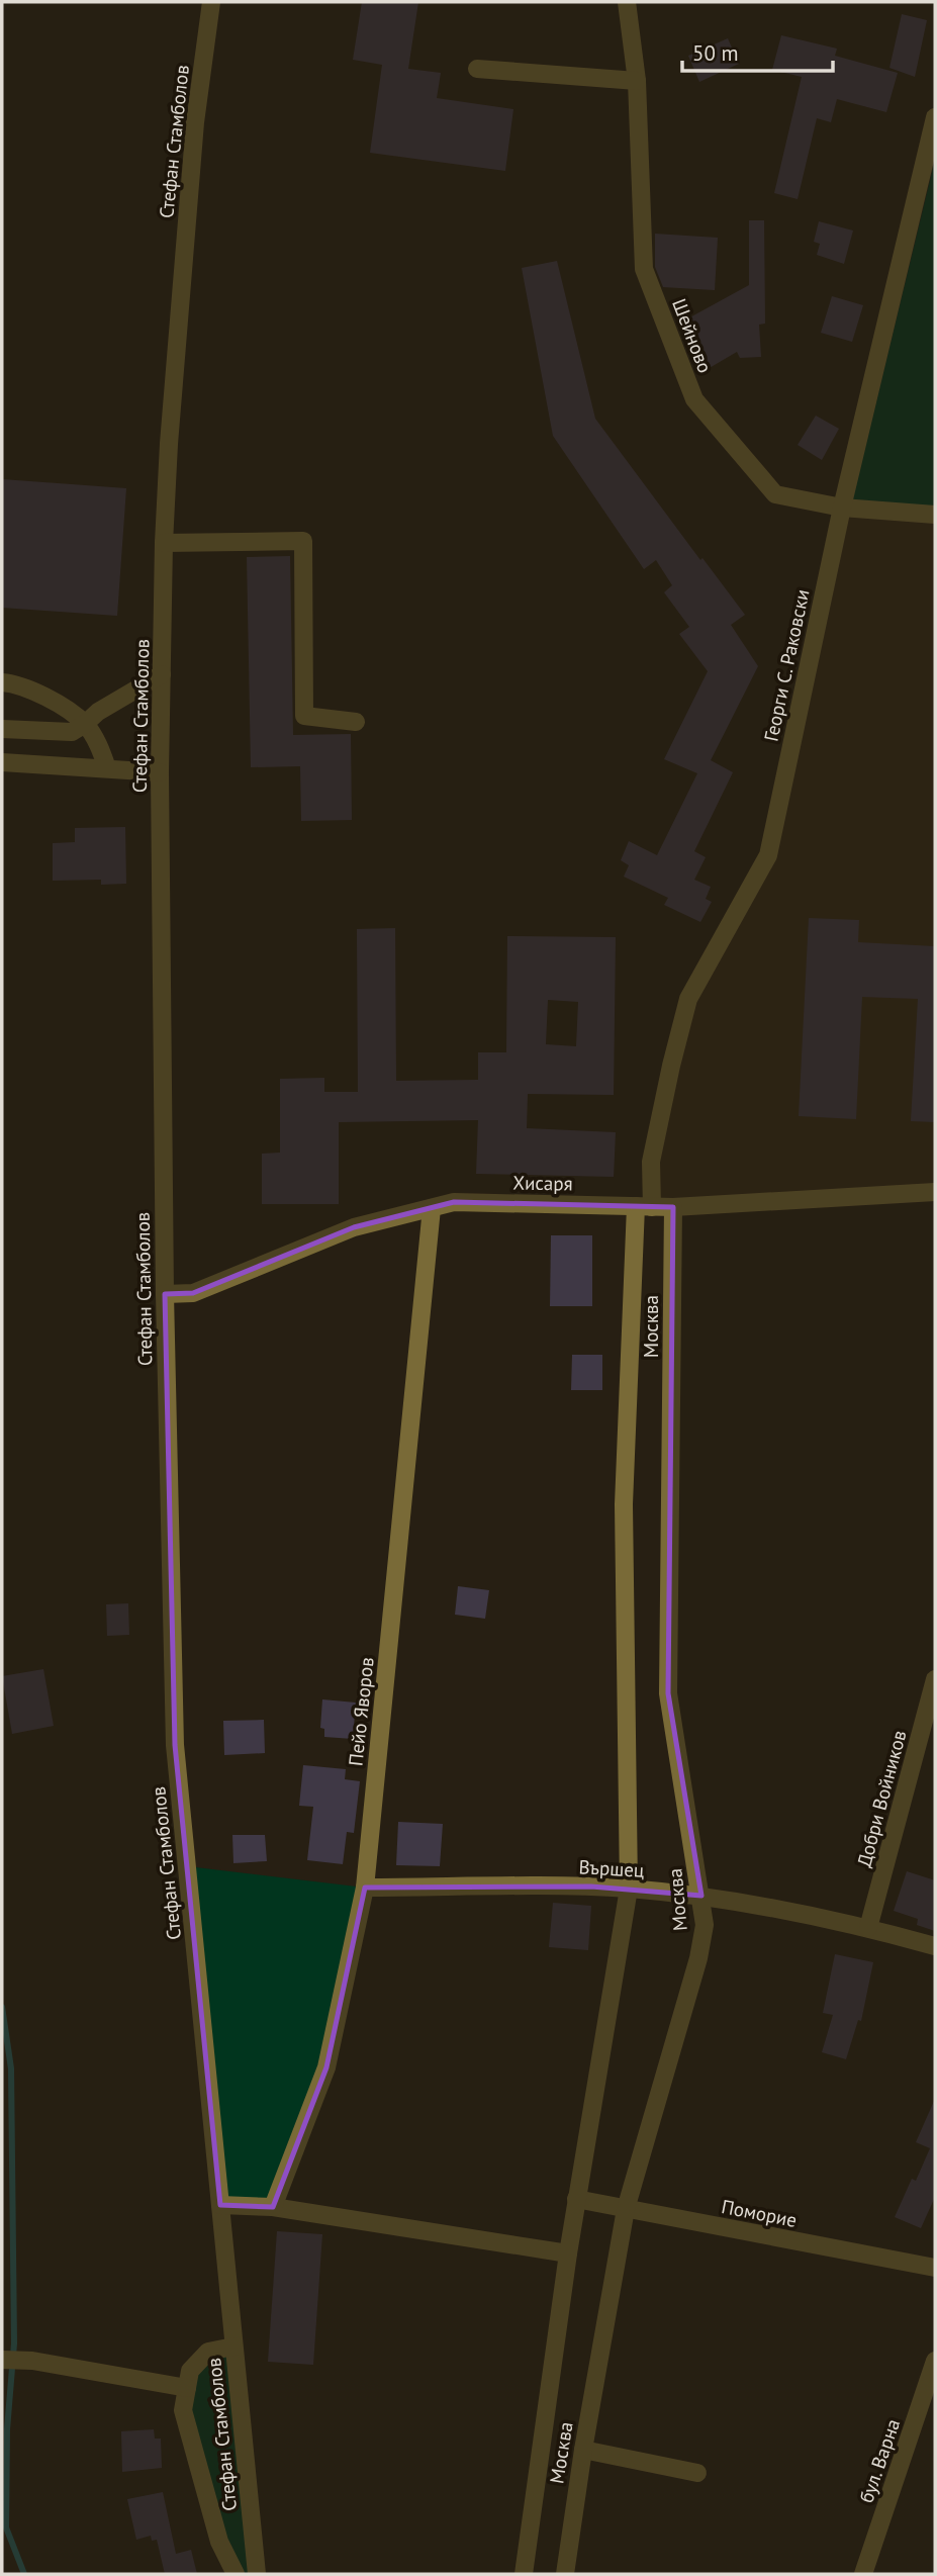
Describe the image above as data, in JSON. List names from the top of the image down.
{
  "streets": {
    "street": [
      "Стефан Стамболов",
      "Шейново",
      "Георги С. Раковски",
      "Хисаря",
      "Москва",
      "Пейо Яворов",
      "Добри Войников",
      "Вършец",
      "Поморие",
      "бул. Варна"
    ]
  },
  "crossings": [
    ["Стефан Стамболов", "Хисаря"],
    ["Шейново", "Георги С. Раковски"],
    ["Георги С. Раковски", "Хисаря"],
    ["Георги С. Раковски", "Москва"],
    ["Хисаря", "Москва"],
    ["Хисаря", "Пейо Яворов"],
    ["Москва", "Вършец"],
    ["Москва", "Поморие"],
    ["Пейо Яворов", "Вършец"],
    ["Добри Войников", "Вършец"]
  ],
  "scale_bar": "50 m"
}
